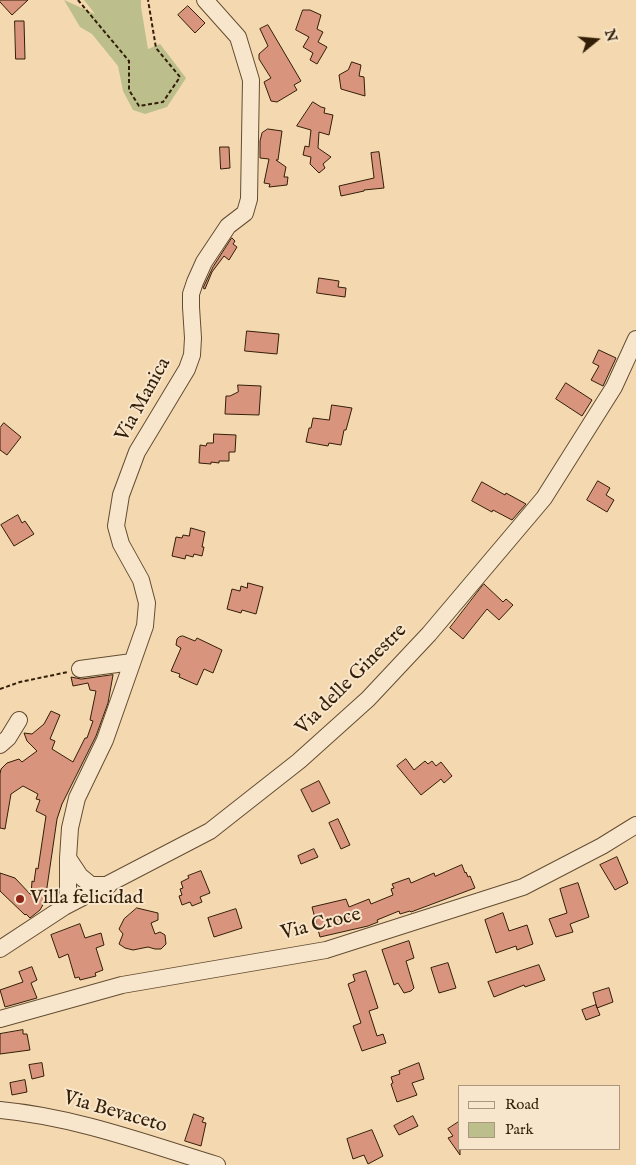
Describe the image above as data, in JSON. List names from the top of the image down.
{
  "streets": {
    "street": [
      "Via Manica",
      "Via delle Ginestre",
      "Via Croce",
      "Via Bevaceto"
    ]
  },
  "crossings": [
    ["Via Manica", "Via delle Ginestre"]
  ],
  "places": ["Villa felicidad"],
  "legend": ["Road", "Park"],
  "north": "right"
}
